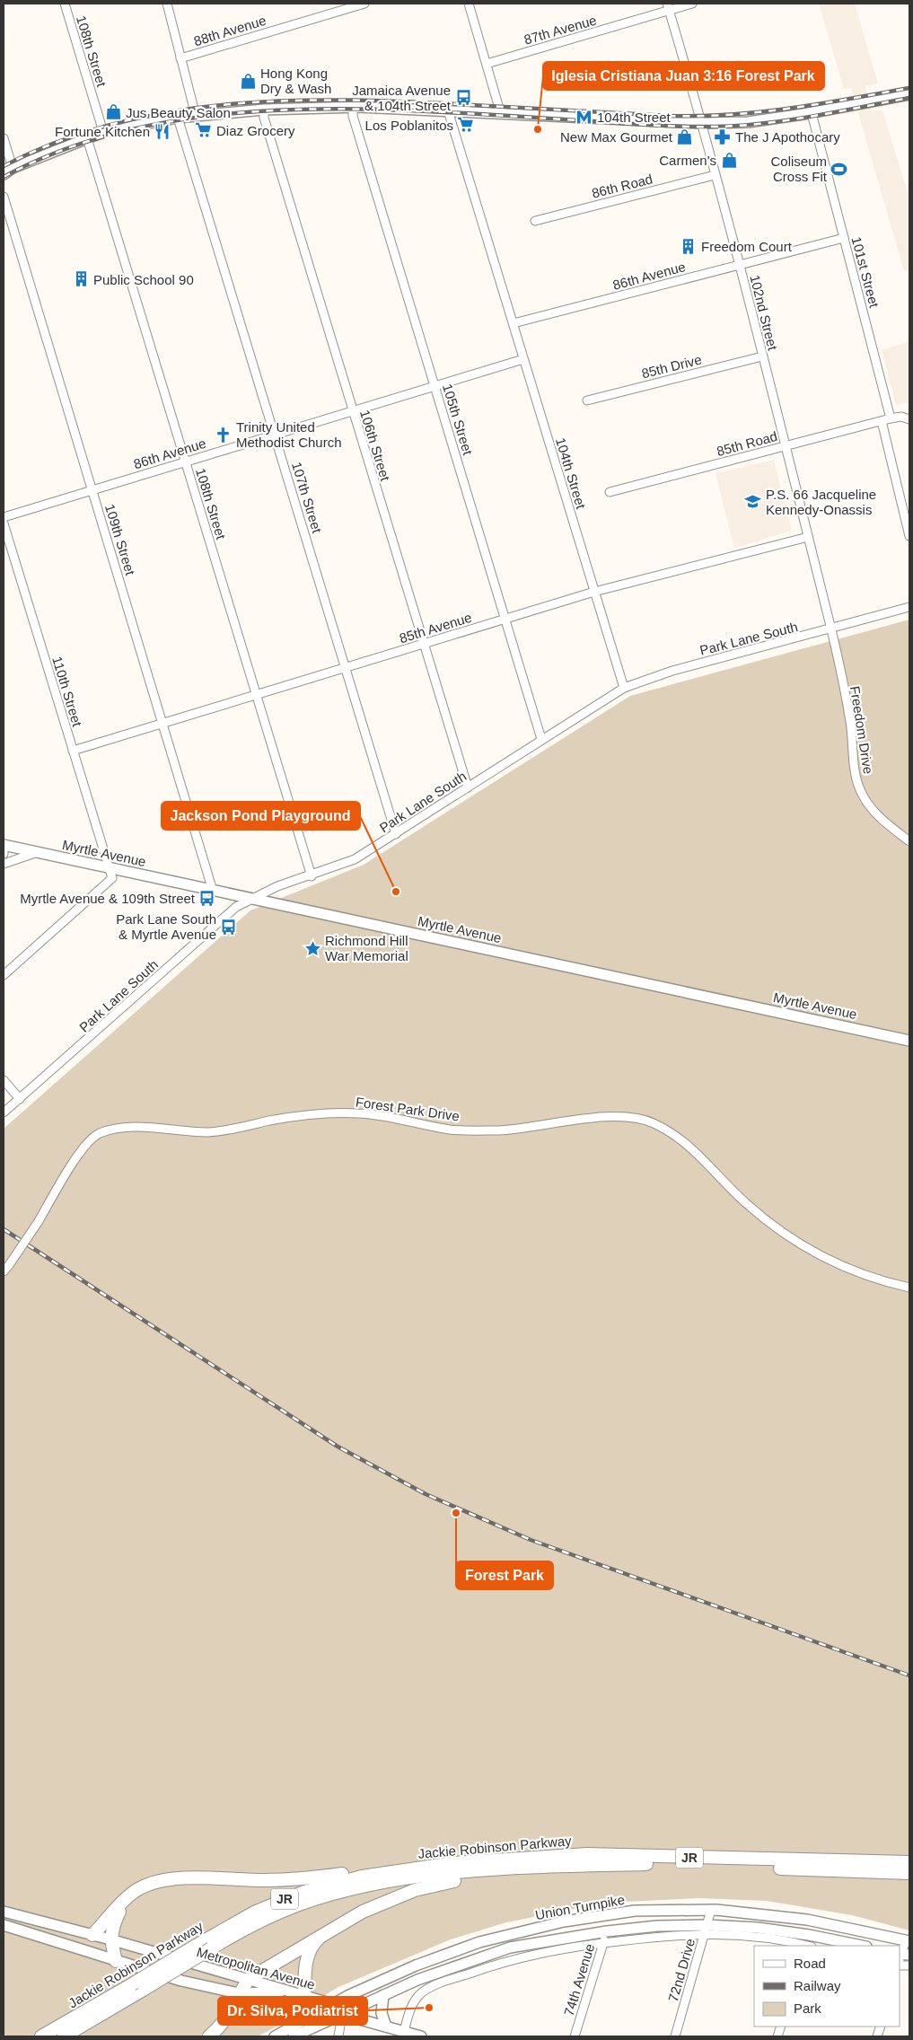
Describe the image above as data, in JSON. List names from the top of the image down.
{
  "streets": {
    "highway": ["Jackie Robinson Parkway", "JR"],
    "main road": ["Myrtle Avenue", "Union Turnpike", "Metropolitan Avenue"],
    "street": [
      "87th Avenue",
      "88th Avenue",
      "108th Street",
      "86th Road",
      "101st Street",
      "86th Avenue",
      "102nd Street",
      "85th Drive",
      "105th Street",
      "85th Road",
      "106th Street",
      "104th Street",
      "107th Street",
      "109th Street",
      "85th Avenue",
      "Park Lane South",
      "110th Street",
      "Freedom Drive",
      "Forest Park Drive",
      "72nd Drive",
      "74th Avenue"
    ]
  },
  "crossings": [
    ["87th Avenue", "102nd Street"],
    ["108th Street", "86th Avenue"],
    ["108th Street", "85th Avenue"],
    ["108th Street", "Park Lane South"],
    ["86th Road", "102nd Street"],
    ["101st Street", "86th Avenue"],
    ["101st Street", "85th Road"],
    ["86th Avenue", "102nd Street"],
    ["86th Avenue", "105th Street"],
    ["86th Avenue", "106th Street"],
    ["86th Avenue", "104th Street"],
    ["86th Avenue", "107th Street"],
    ["86th Avenue", "109th Street"],
    ["102nd Street", "85th Drive"],
    ["102nd Street", "85th Road"],
    ["102nd Street", "85th Avenue"],
    ["102nd Street", "Park Lane South"],
    ["102nd Street", "Freedom Drive"],
    ["105th Street", "85th Avenue"],
    ["105th Street", "Park Lane South"],
    ["106th Street", "85th Avenue"],
    ["106th Street", "Park Lane South"],
    ["104th Street", "85th Avenue"],
    ["104th Street", "Park Lane South"],
    ["107th Street", "85th Avenue"],
    ["107th Street", "Park Lane South"],
    ["109th Street", "85th Avenue"],
    ["109th Street", "Myrtle Avenue"],
    ["85th Avenue", "110th Street"],
    ["Park Lane South", "Freedom Drive"],
    ["Park Lane South", "Myrtle Avenue"],
    ["110th Street", "Myrtle Avenue"],
    ["Union Turnpike", "Metropolitan Avenue"],
    ["Union Turnpike", "72nd Drive"],
    ["Union Turnpike", "74th Avenue"]
  ],
  "places": {
    "shop": [
      "Hong Kong Dry & Wash",
      "Jus Beauty Salon",
      "New Max Gourmet",
      "Carmen's"
    ],
    "bus stop": ["Jamaica Avenue & 104th Street", "Myrtle Avenue & 109th Street", "Park Lane South & Myrtle Avenue"],
    "metro station": ["104th Street"],
    "supermarket": ["Los Poblanitos", "Diaz Grocery"],
    "other": [
      "Iglesia Cristiana Juan 3:16 Forest Park",
      "Jackson Pond Playground",
      "Forest Park",
      "Dr. Silva, Podiatrist"
    ],
    "restaurant": ["Fortune Kitchen"],
    "pharmacy": ["The J Apothocary"],
    "sports": ["Coliseum Cross Fit"],
    "building": ["Freedom Court", "Public School 90"],
    "church": ["Trinity United Methodist Church"],
    "school or university": ["P.S. 66 Jacqueline Kennedy-Onassis"],
    "place": ["Richmond Hill War Memorial"]
  },
  "legend": ["Road", "Railway", "Park"]
}
